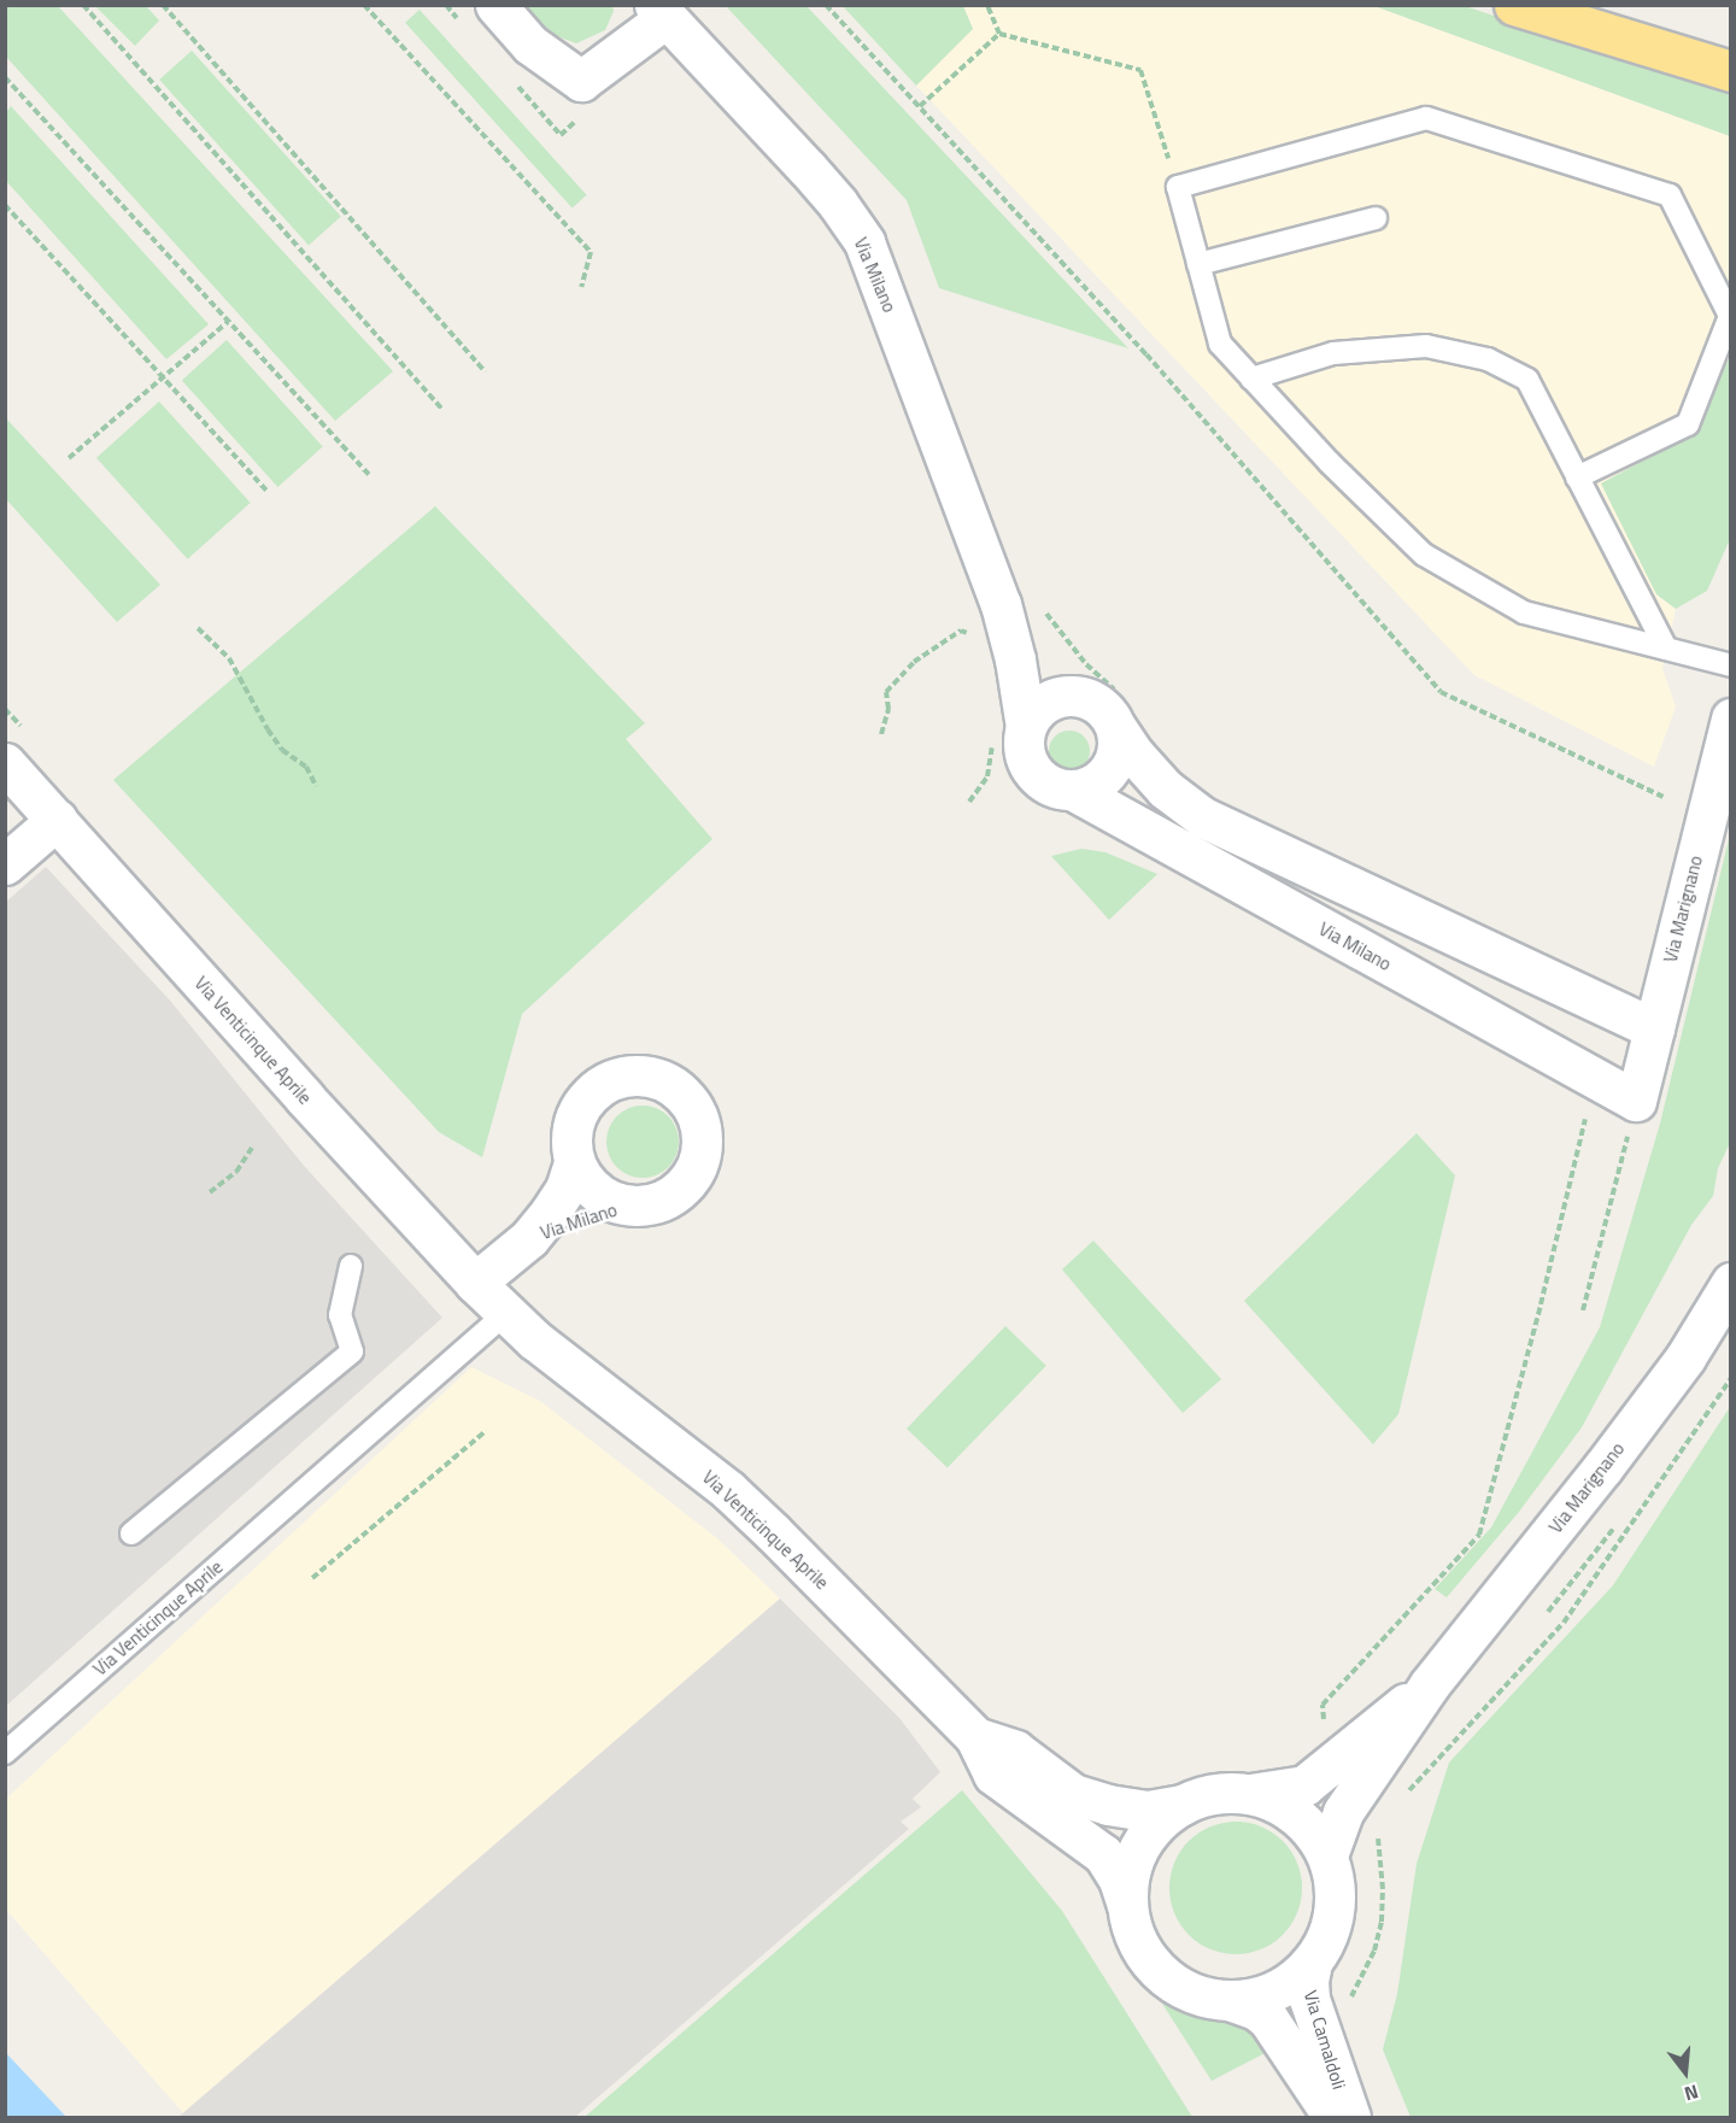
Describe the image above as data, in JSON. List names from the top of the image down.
{
  "streets": {
    "street": [
      "Via Milano",
      "Via Marignano",
      "Via Venticinque Aprile",
      "Via Camaldoli"
    ]
  },
  "crossings": [
    ["Via Milano", "Via Marignano"],
    ["Via Milano", "Via Venticinque Aprile"],
    ["Via Marignano", "Via Venticinque Aprile"],
    ["Via Marignano", "Via Camaldoli"],
    ["Via Venticinque Aprile", "Via Camaldoli"]
  ],
  "north": "bottom"
}
